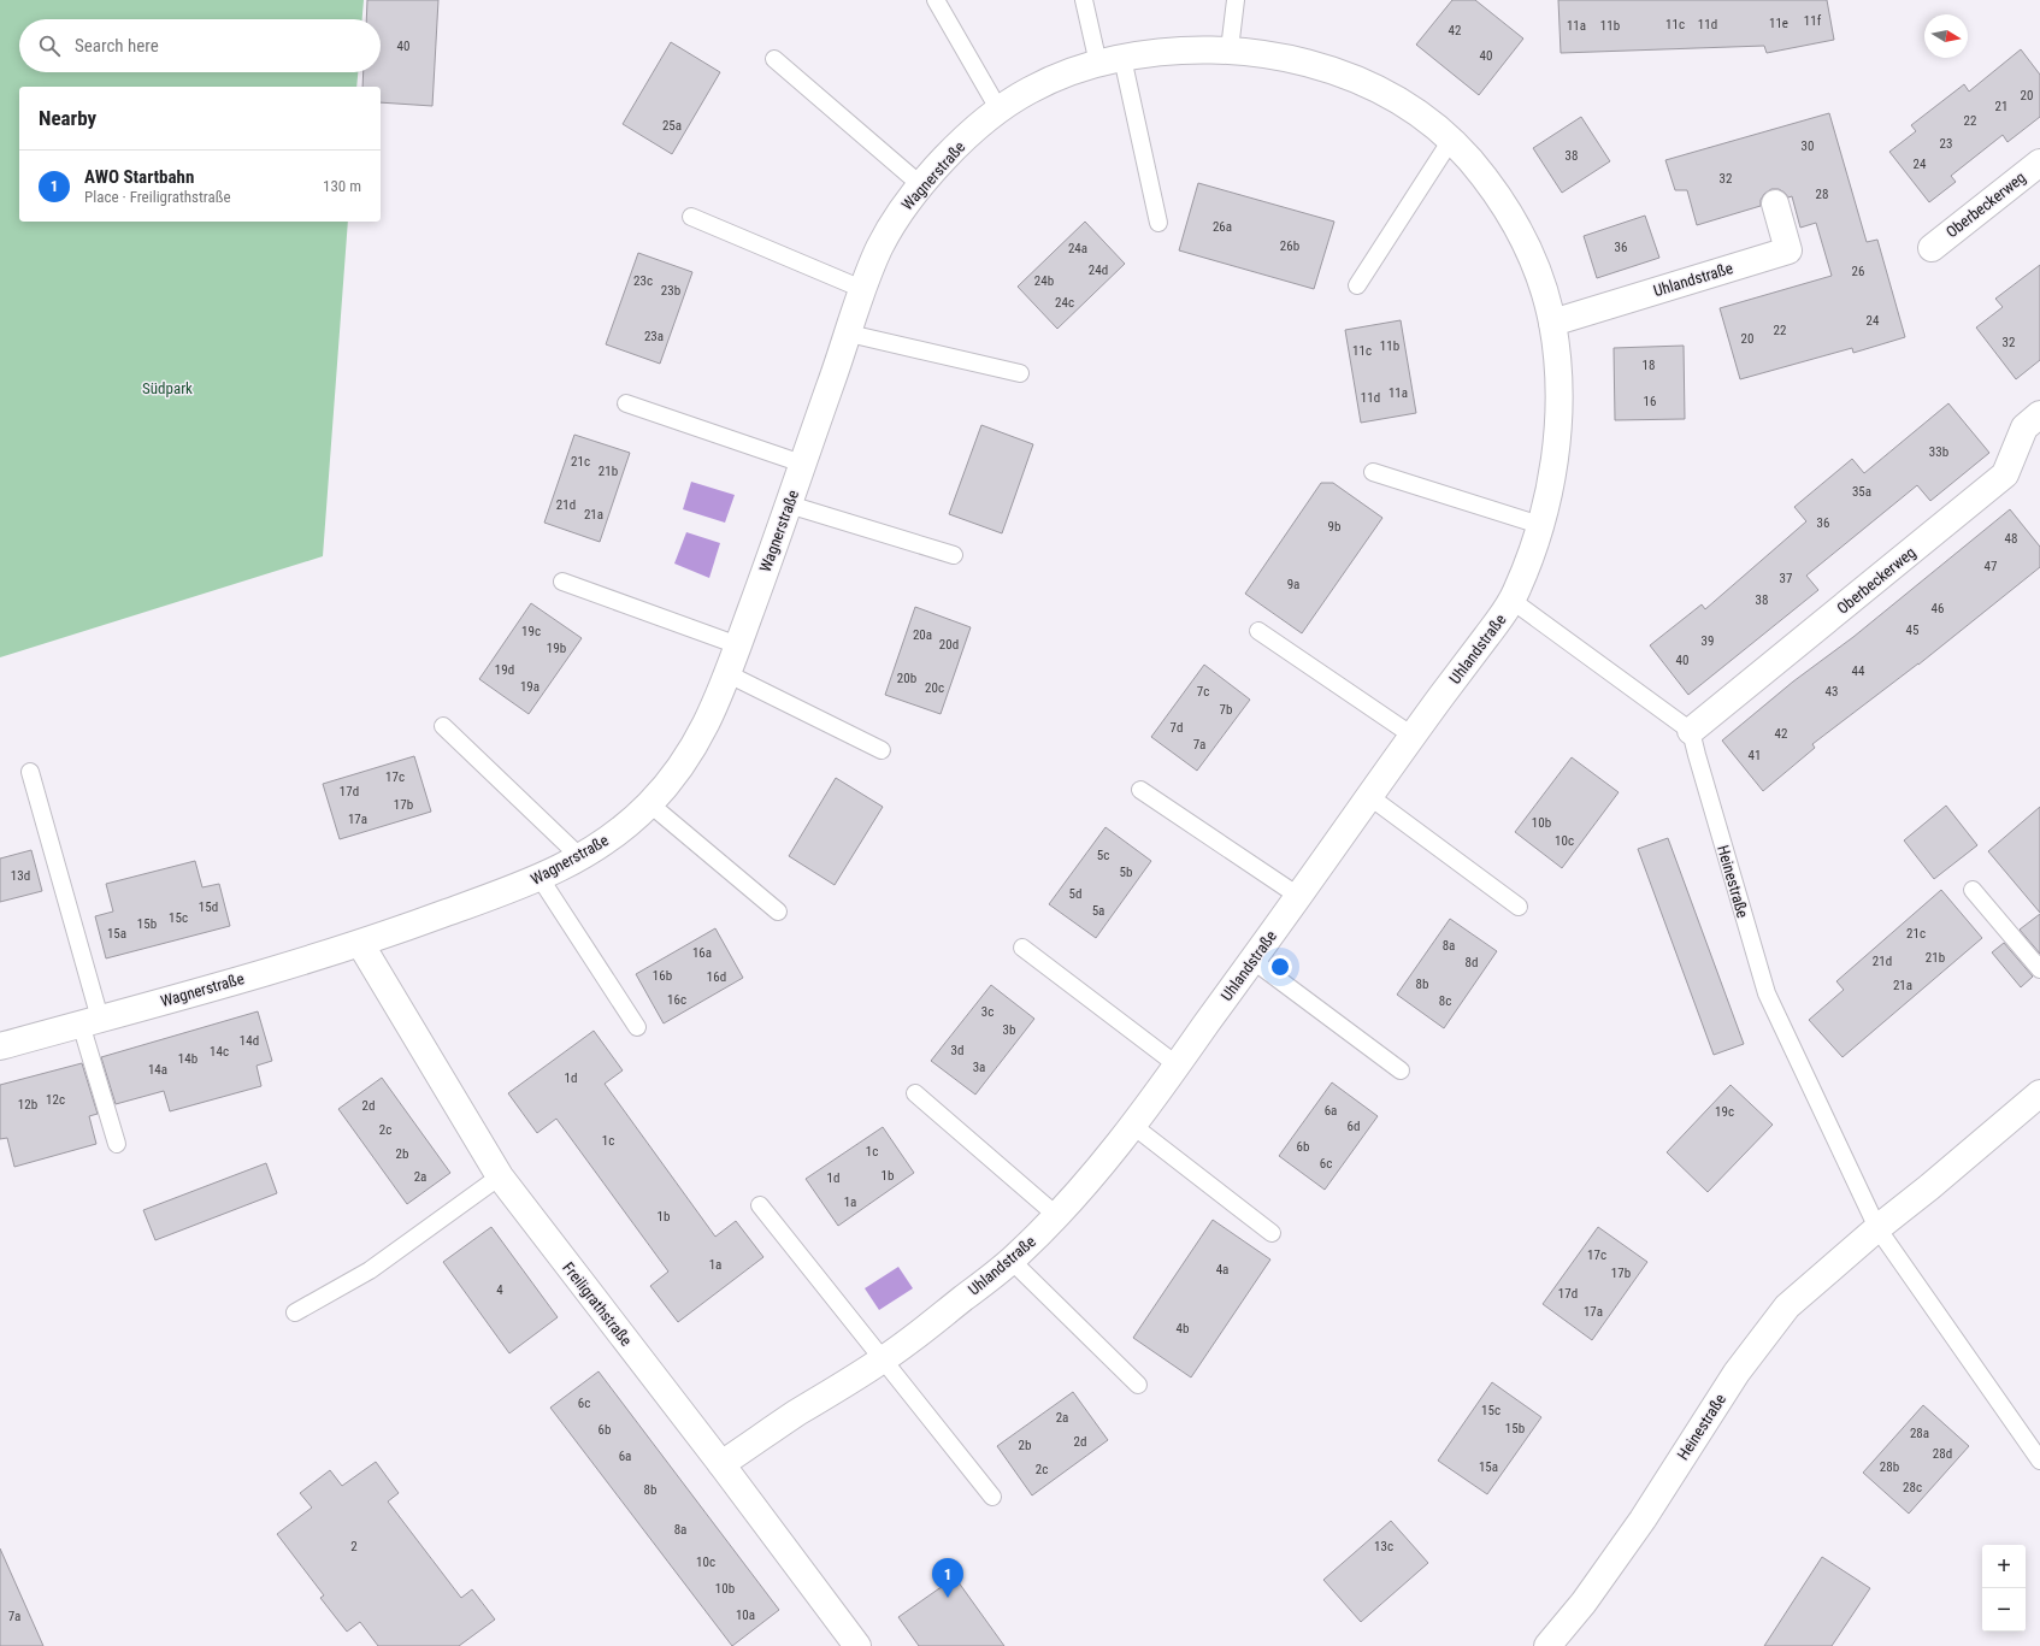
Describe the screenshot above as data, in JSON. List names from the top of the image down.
{
  "streets": {
    "street": [
      "Wagnerstraße",
      "Oberbeckerweg",
      "Uhlandstraße",
      "Heinestraße",
      "Freiligrathstraße"
    ]
  },
  "crossings": [
    ["Wagnerstraße", "Uhlandstraße"],
    ["Wagnerstraße", "Freiligrathstraße"],
    ["Oberbeckerweg", "Heinestraße"],
    ["Uhlandstraße", "Freiligrathstraße"]
  ],
  "parks": ["Südpark"],
  "house_numbers": [
    "11f",
    "11e",
    "11c",
    "11d",
    "11a",
    "11b",
    "42",
    "40",
    "40",
    "20",
    "21",
    "22",
    "25a",
    "23",
    "30",
    "38",
    "24",
    "32",
    "28",
    "26a",
    "26b",
    "36",
    "24a",
    "24d",
    "26",
    "23c",
    "24b",
    "23b",
    "24c",
    "24",
    "22",
    "23a",
    "20",
    "32",
    "11b",
    "11c",
    "18",
    "11a",
    "11d",
    "16",
    "33b",
    "21c",
    "21b",
    "35a",
    "21d",
    "21a",
    "36",
    "9b",
    "48",
    "47",
    "37",
    "9a",
    "38",
    "46",
    "45",
    "19c",
    "20a",
    "39",
    "20d",
    "19b",
    "40",
    "19d",
    "44",
    "20b",
    "19a",
    "20c",
    "7c",
    "43",
    "7b",
    "7d",
    "42",
    "7a",
    "41",
    "17c",
    "17d",
    "17b",
    "17a",
    "10b",
    "10c",
    "5c",
    "5b",
    "13d",
    "5d",
    "15d",
    "5a",
    "15c",
    "15b",
    "15a",
    "21c",
    "8a",
    "16a",
    "21b",
    "21d",
    "8d",
    "16b",
    "16d",
    "8b",
    "21a",
    "16c",
    "8c",
    "3c",
    "3b",
    "14d",
    "3d",
    "14c",
    "14b",
    "3a",
    "14a",
    "1d",
    "12c",
    "12b",
    "2d",
    "6a",
    "19c",
    "6d",
    "2c",
    "1c",
    "6b",
    "1c",
    "2b",
    "6c",
    "1b",
    "2a",
    "1d",
    "1a",
    "1b",
    "17c",
    "1a",
    "4a",
    "17b",
    "4",
    "17d",
    "17a",
    "4b",
    "6c",
    "15c",
    "2a",
    "15b",
    "6b",
    "28a",
    "2d",
    "2b",
    "28d",
    "6a",
    "15a",
    "28b",
    "2c",
    "28c",
    "8b",
    "8a",
    "2",
    "13c",
    "10c",
    "10b",
    "10a",
    "7a"
  ],
  "north": "right",
  "page": {
    "search": "Search here",
    "heading": "Nearby",
    "list": [
      {
        "mark": "1",
        "name": "AWO Startbahn",
        "note": "Place · Freiligrathstraße",
        "value": "130 m"
      }
    ],
    "map_buttons": ["+", "−"],
    "pins": "1"
  }
}
